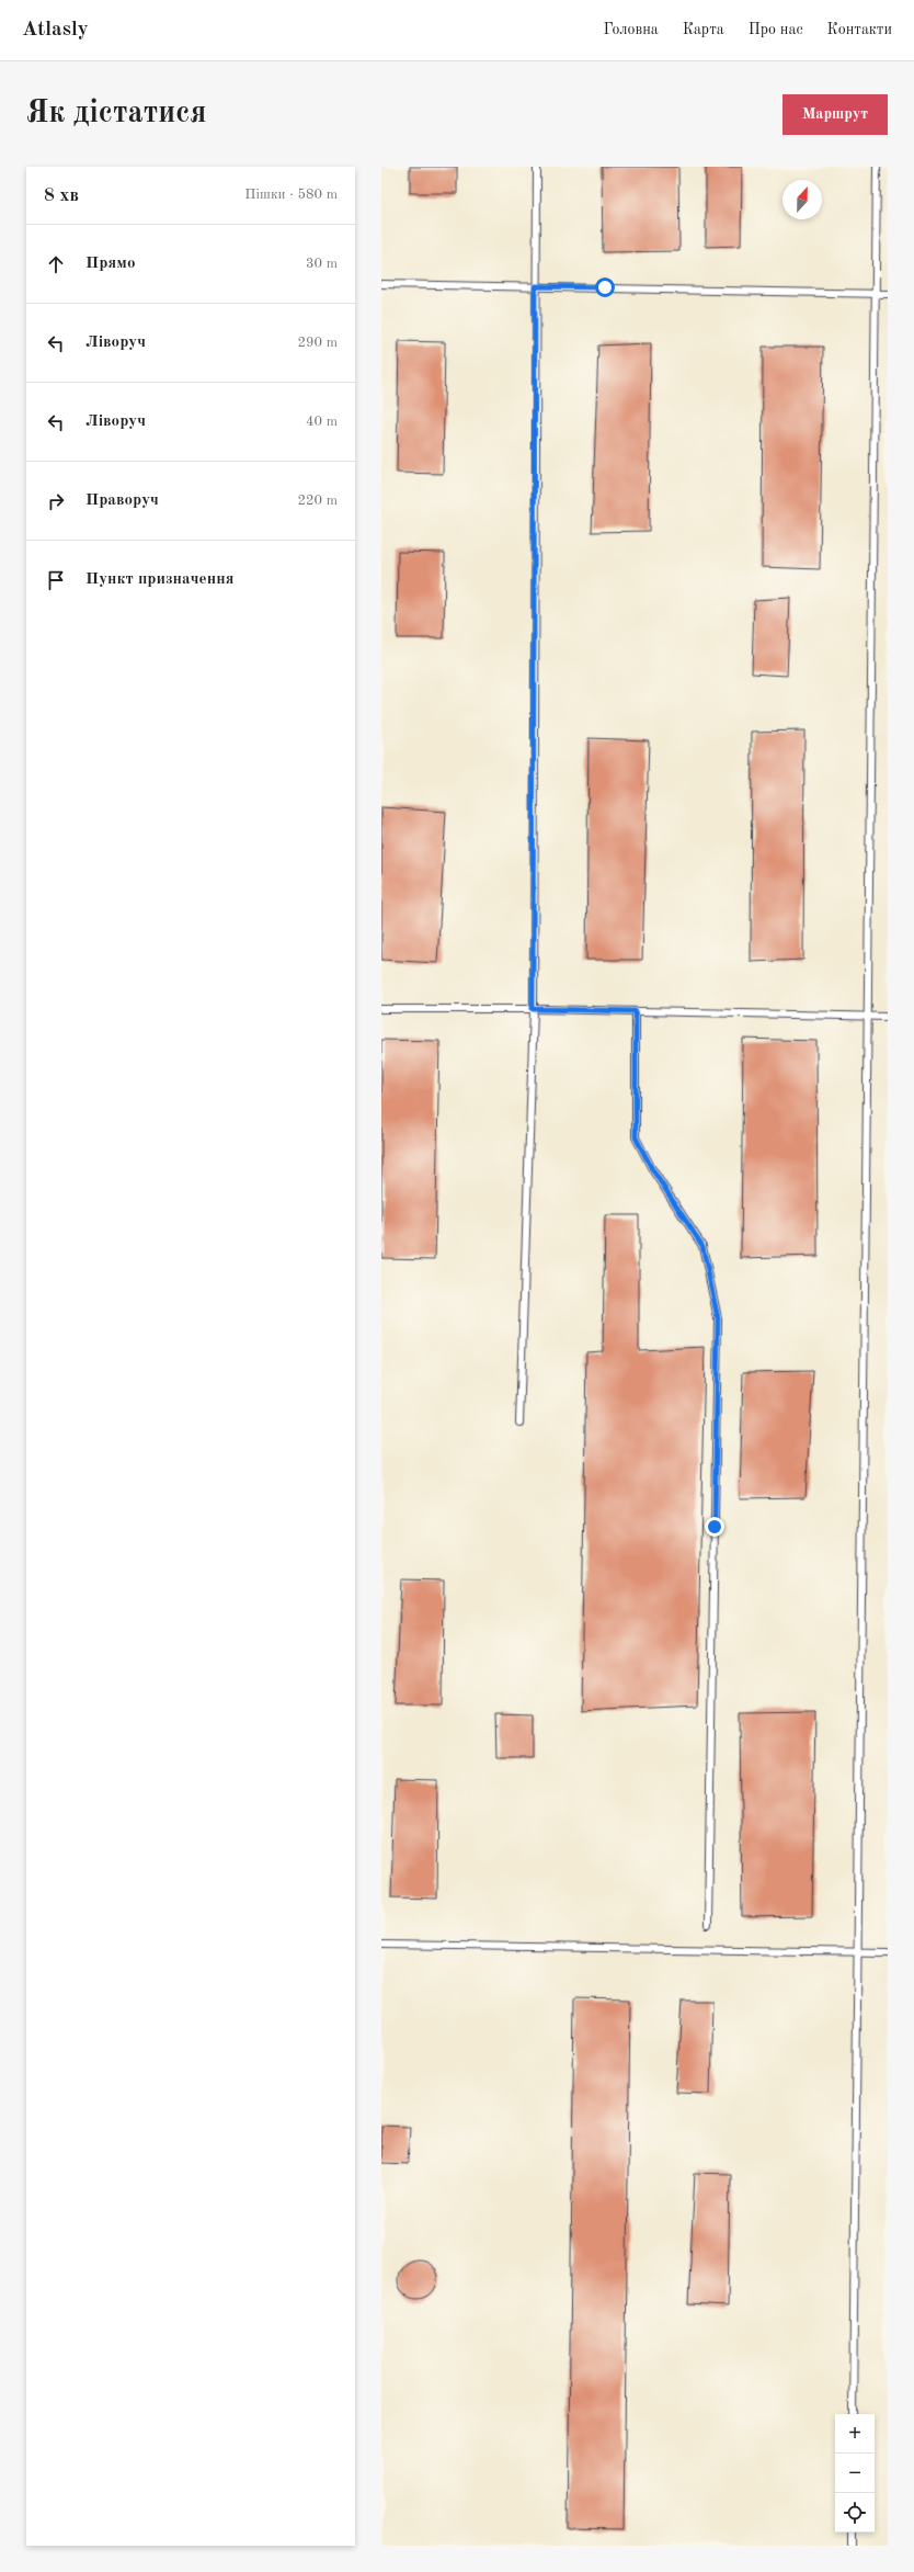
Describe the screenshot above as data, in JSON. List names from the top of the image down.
{
  "north": "top",
  "page": {
    "header": "Atlasly",
    "nav": [
      "Головна",
      "Карта",
      "Про нас",
      "Контакти"
    ],
    "buttons": "Маршрут",
    "title": "Як дістатися",
    "heading": ["8 хв", "Пішки · 580 m"],
    "list": [
      ["Прямо", "30 m"],
      ["Ліворуч", "290 m"],
      ["Ліворуч", "40 m"],
      ["Праворуч", "220 m"],
      "Пункт призначення"
    ],
    "map_buttons": ["+", "−"]
  }
}
